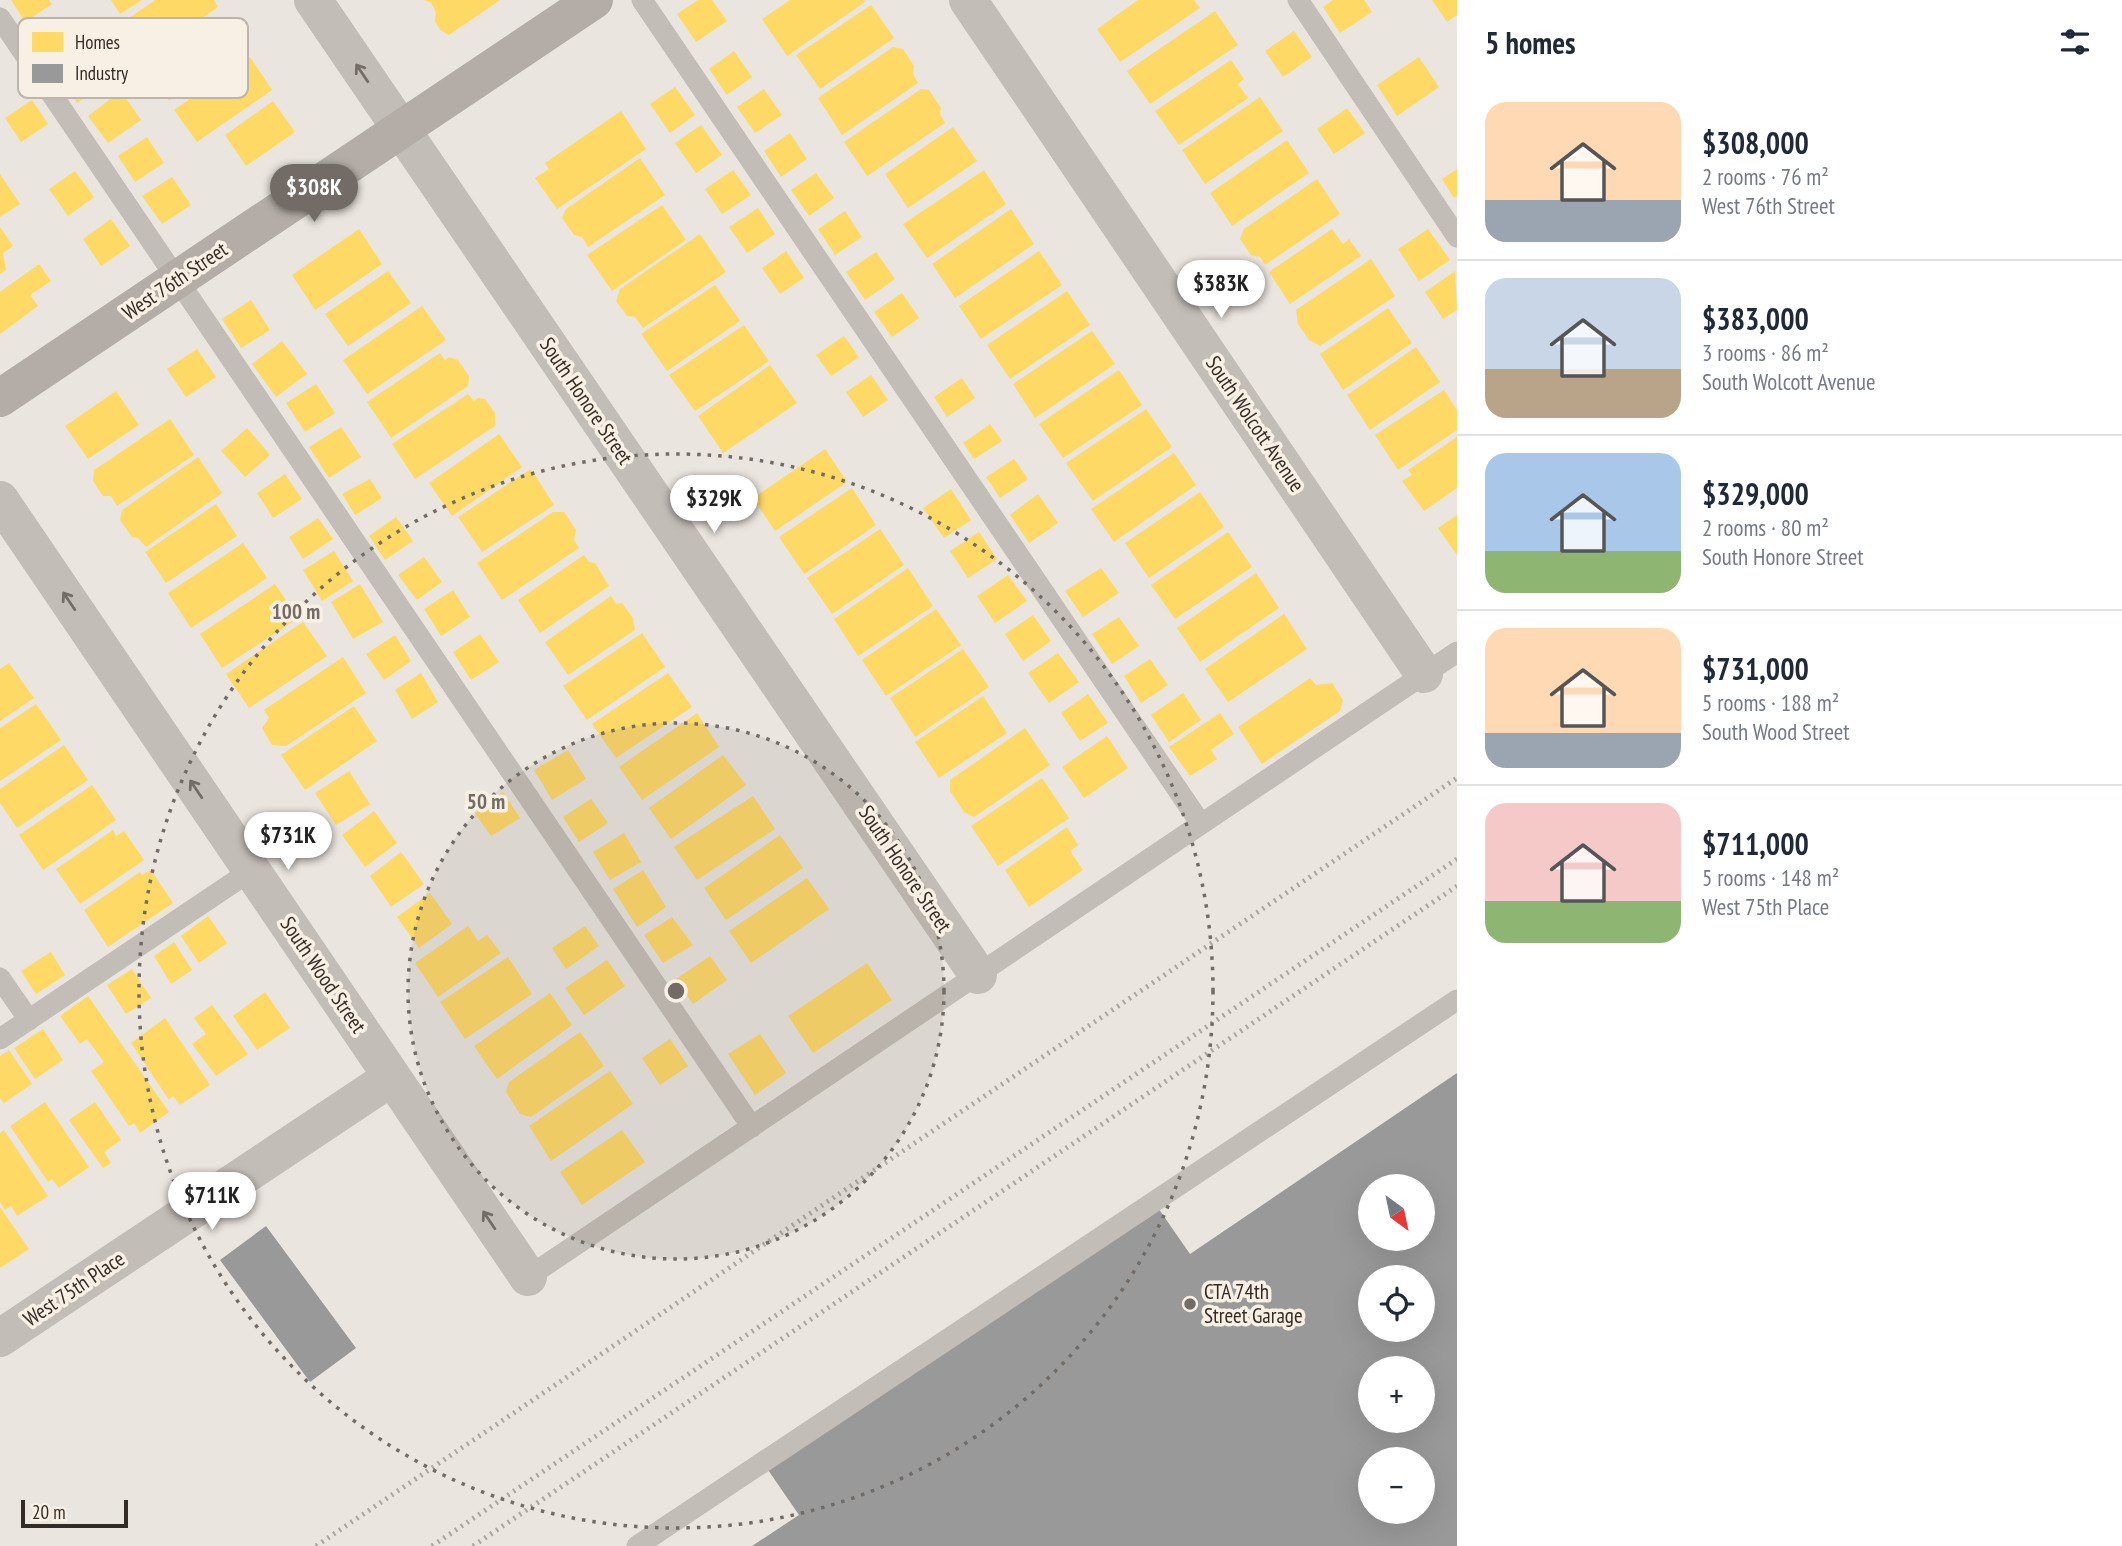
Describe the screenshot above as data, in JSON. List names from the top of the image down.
{
  "streets": {
    "street": [
      "West 76th Street",
      "South Honore Street",
      "South Wolcott Avenue",
      "South Wood Street",
      "West 75th Place"
    ]
  },
  "crossings": [
    ["West 76th Street", "South Honore Street"],
    ["South Wood Street", "West 75th Place"]
  ],
  "one_way": ["South Wood Street"],
  "places": ["CTA 74th Street Garage"],
  "legend": ["Homes", "Industry"],
  "scale_bar": "20 m",
  "north": "bottom right",
  "page": {
    "heading": "5 homes",
    "list": [
      {
        "name": "$308,000",
        "note": "2 rooms · 76 m² · West 76th Street"
      },
      {
        "name": "$383,000",
        "note": "3 rooms · 86 m² · South Wolcott Avenue"
      },
      {
        "name": "$329,000",
        "note": "2 rooms · 80 m² · South Honore Street"
      },
      {
        "name": "$731,000",
        "note": "5 rooms · 188 m² · South Wood Street"
      },
      {
        "name": "$711,000",
        "note": "5 rooms · 148 m² · West 75th Place"
      }
    ],
    "price": [
      "$308K",
      "$383K",
      "$329K",
      "$731K",
      "$711K"
    ],
    "map_buttons": ["+", "−"],
    "scale": "20 m"
  },
  "rings": ["100 m", "50 m"]
}
